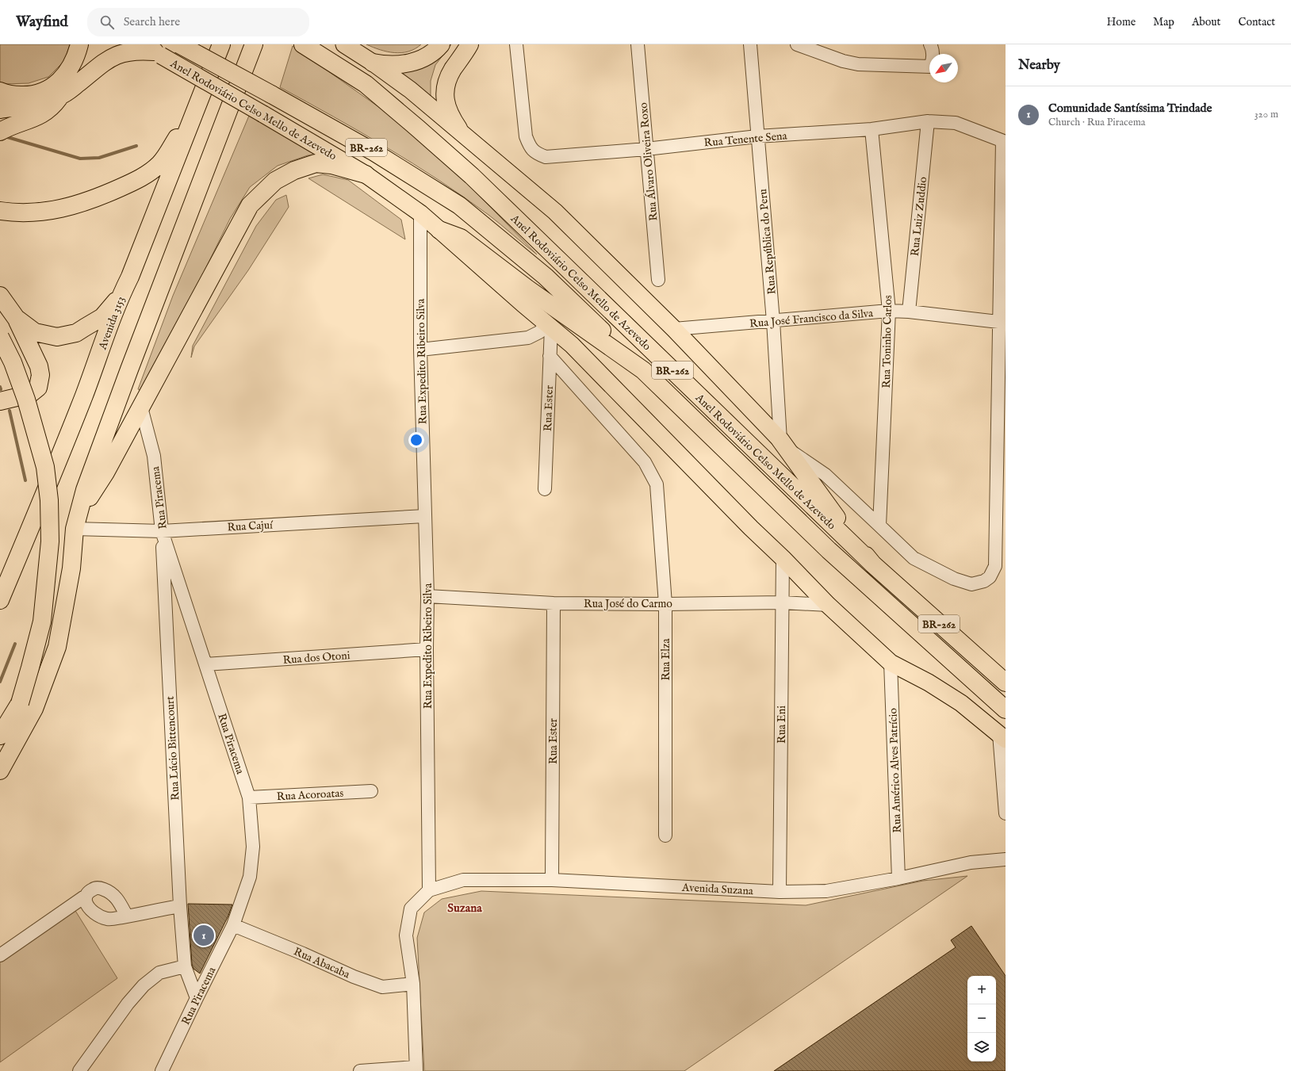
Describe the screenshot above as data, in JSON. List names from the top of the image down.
{
  "streets": {
    "highway": ["Anel Rodoviário Celso Mello de Azevedo", "BR-262", "Avenida 3153"],
    "street": [
      "Rua Tenente Sena",
      "Rua Álvaro Oliveira Roxo",
      "Rua Luiz Zuddio",
      "Rua República do Peru",
      "Rua José Francisco da Silva",
      "Rua Toninho Carlos",
      "Rua Expedito Ribeiro Silva",
      "Rua Ester",
      "Rua Piracema",
      "Rua Cajuí",
      "Rua José do Carmo",
      "Rua dos Otoni",
      "Rua Elza",
      "Rua Eni",
      "Rua Lúcio Bittencourt",
      "Rua Américo Alves Patrício",
      "Rua Acoroatas",
      "Avenida Suzana",
      "Rua Abacaba"
    ]
  },
  "crossings": [
    ["Anel Rodoviário Celso Mello de Azevedo", "BR-262"],
    ["Anel Rodoviário Celso Mello de Azevedo", "Rua Expedito Ribeiro Silva"],
    ["Anel Rodoviário Celso Mello de Azevedo", "Rua Ester"],
    ["Anel Rodoviário Celso Mello de Azevedo", "Rua José do Carmo"],
    ["Anel Rodoviário Celso Mello de Azevedo", "Rua Eni"],
    ["Anel Rodoviário Celso Mello de Azevedo", "Rua Américo Alves Patrício"],
    ["Rua Tenente Sena", "Rua Álvaro Oliveira Roxo"],
    ["Rua Tenente Sena", "Rua Luiz Zuddio"],
    ["Rua Tenente Sena", "Rua República do Peru"],
    ["Rua Tenente Sena", "Rua Toninho Carlos"],
    ["BR-262", "Rua República do Peru"],
    ["BR-262", "Rua José Francisco da Silva"],
    ["Rua Luiz Zuddio", "Rua José Francisco da Silva"],
    ["Rua República do Peru", "Rua José Francisco da Silva"],
    ["Rua José Francisco da Silva", "Rua Toninho Carlos"],
    ["Rua Expedito Ribeiro Silva", "Rua Cajuí"],
    ["Rua Expedito Ribeiro Silva", "Rua José do Carmo"],
    ["Rua Expedito Ribeiro Silva", "Rua dos Otoni"],
    ["Rua Expedito Ribeiro Silva", "Avenida Suzana"],
    ["Rua Ester", "Rua José do Carmo"],
    ["Rua Ester", "Rua Elza"],
    ["Rua Ester", "Avenida Suzana"],
    ["Rua Piracema", "Rua Cajuí"],
    ["Rua Piracema", "Rua dos Otoni"],
    ["Rua Piracema", "Rua Lúcio Bittencourt"],
    ["Rua Piracema", "Rua Acoroatas"],
    ["Rua Piracema", "Rua Abacaba"],
    ["Rua Cajuí", "Rua Lúcio Bittencourt"],
    ["Rua José do Carmo", "Rua Elza"],
    ["Rua José do Carmo", "Rua Eni"],
    ["Rua Eni", "Avenida Suzana"],
    ["Rua Américo Alves Patrício", "Avenida Suzana"]
  ],
  "districts": ["Suzana"],
  "north": "bottom left",
  "page": {
    "header": "Wayfind",
    "search": "Search here",
    "nav": [
      "Home",
      "Map",
      "About",
      "Contact"
    ],
    "heading": "Nearby",
    "list": [
      {
        "mark": "1",
        "name": "Comunidade Santíssima Trindade",
        "note": "Church · Rua Piracema",
        "value": "320 m"
      }
    ],
    "pins": "1",
    "map_buttons": ["+", "−"]
  }
}
